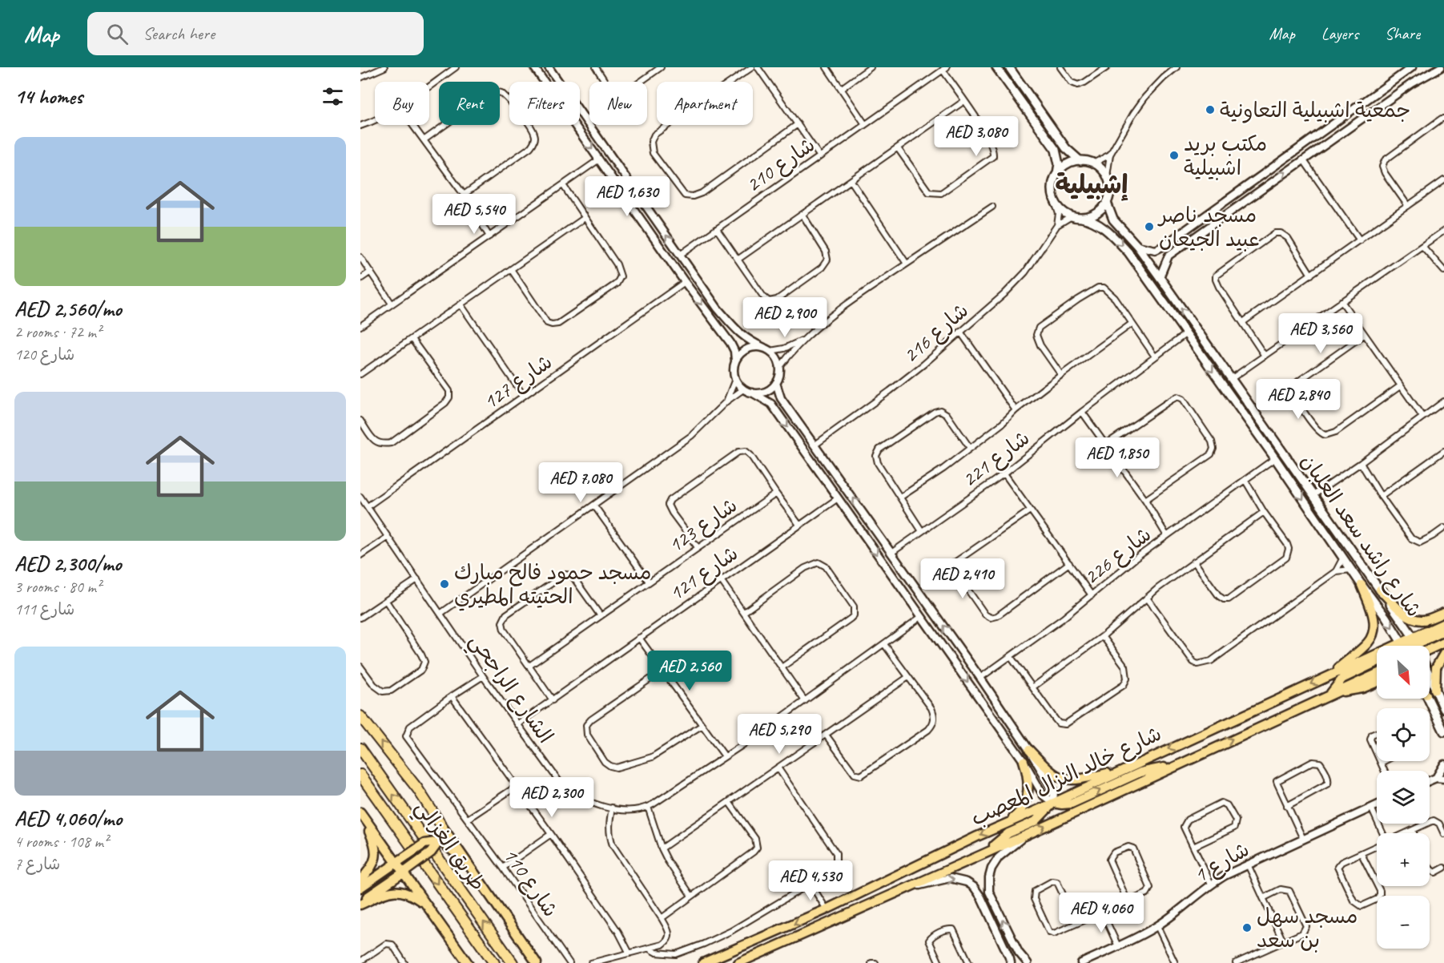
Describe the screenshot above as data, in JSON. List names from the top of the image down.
{
  "streets": {
    "highway": ["طريق الغزالي"],
    "main road": ["شارع راشد سعد العلبان", "شارع خالد النزال المعصب"],
    "street": [
      "شارع 210",
      "شارع 216",
      "شارع 127",
      "شارع 221",
      "شارع 123",
      "شارع 226",
      "شارع 121",
      "الشارع الراجحي",
      "شارع 1",
      "شارع 110"
    ]
  },
  "crossings": [
    ["شارع 216", "شارع راشد سعد العلبان"],
    ["شارع 127", "الشارع الراجحي"],
    ["شارع 221", "شارع راشد سعد العلبان"],
    ["شارع راشد سعد العلبان", "شارع 226"],
    ["شارع راشد سعد العلبان", "شارع خالد النزال المعصب"],
    ["شارع 121", "الشارع الراجحي"],
    ["الشارع الراجحي", "شارع 110"]
  ],
  "districts": ["إشبيلية"],
  "places": [
    "جمعية اشبيلية التعاونية",
    "مكتب بريد اشبيلية",
    "مسجد ناصر عبيد الجيعان",
    "مسجد حمود فالح مبارك الحتيته المطيري",
    "مسجد سهل بن سعد"
  ],
  "north": "bottom right",
  "page": {
    "header": "Map",
    "search": "Search here",
    "nav": ["Map", "Layers", "Share"],
    "heading": "14 homes",
    "chip": [
      "Buy",
      "Rent",
      "Filters",
      "New",
      "Apartment"
    ],
    "price": [
      "AED 3,080",
      "AED 1,630",
      "AED 5,540",
      "AED 2,900",
      "AED 3,560",
      "AED 2,840",
      "AED 1,850",
      "AED 7,080",
      "AED 2,410",
      "AED 2,560",
      "AED 5,290",
      "AED 2,300",
      "AED 4,530",
      "AED 4,060"
    ],
    "list": [
      {
        "name": "AED 2,560/mo",
        "note": "2 rooms · 72 m² · شارع 120"
      },
      {
        "name": "AED 2,300/mo",
        "note": "3 rooms · 80 m² · شارع 111"
      },
      {
        "name": "AED 4,060/mo",
        "note": "4 rooms · 108 m² · شارع 7"
      }
    ],
    "map_buttons": ["+", "−"]
  }
}
